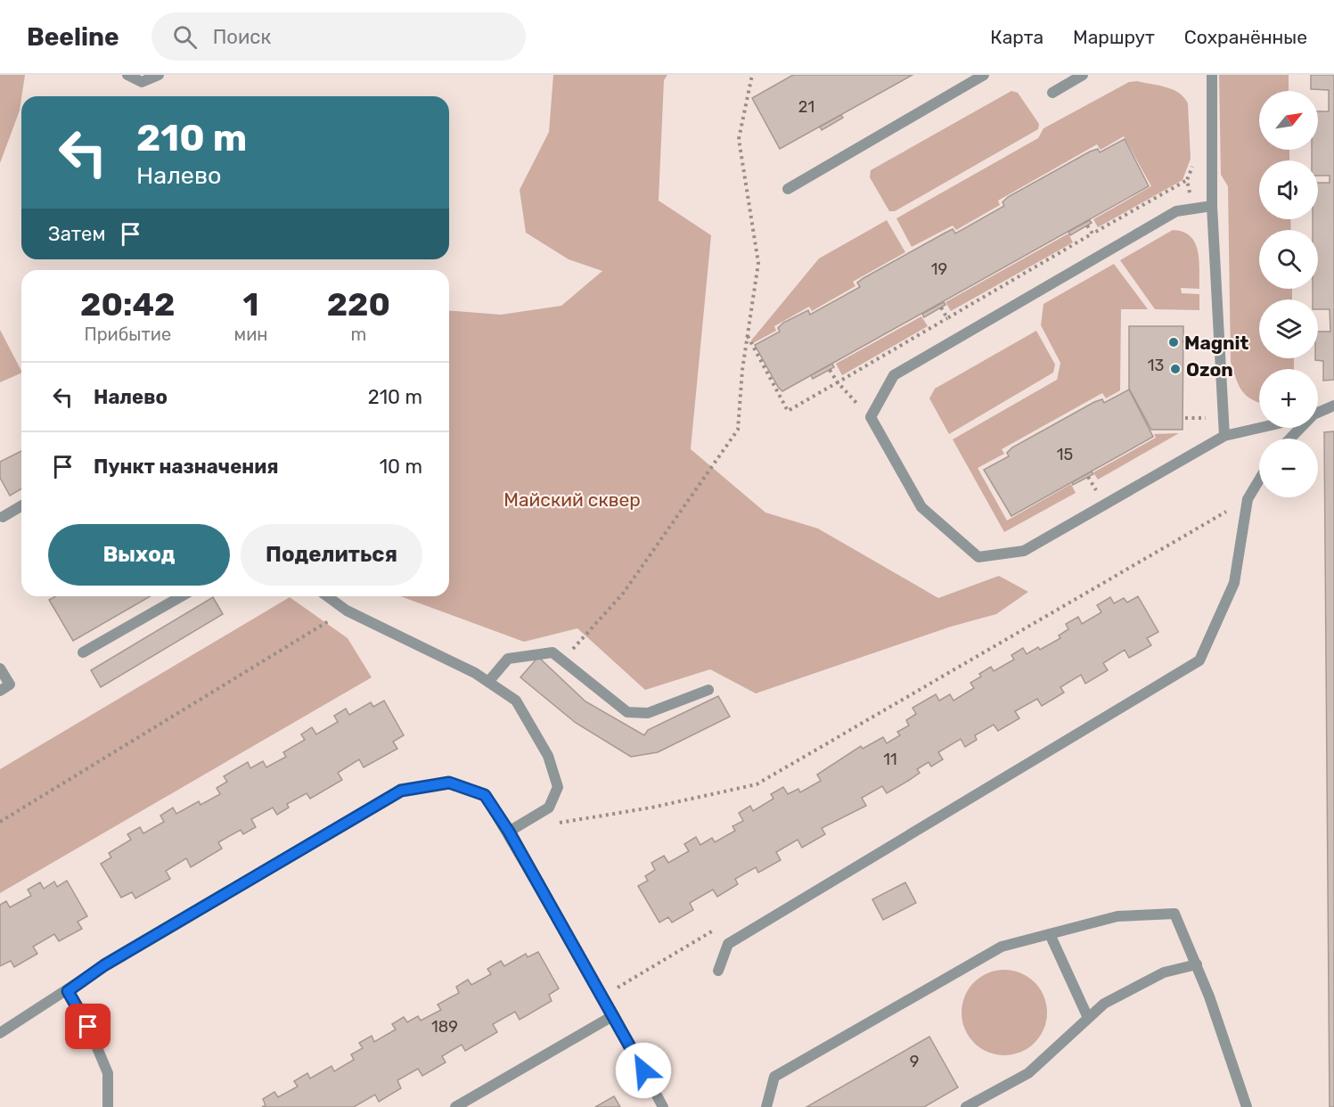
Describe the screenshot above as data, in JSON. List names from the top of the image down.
{
  "parks": ["Майский сквер"],
  "places": ["Magnit", "Ozon"],
  "house_numbers": [
    "21",
    "19",
    "13",
    "15",
    "11",
    "189",
    "9"
  ],
  "north": "top right",
  "page": {
    "header": "Beeline",
    "search": "Поиск",
    "nav": ["Карта", "Маршрут", "Сохранённые"],
    "map_buttons": ["+", "−"],
    "turn": ["210 m", "Налево"],
    "then": "Затем",
    "eta": [
      "20:42",
      "Прибытие",
      "1",
      "мин",
      "220",
      "m"
    ],
    "list": [
      {
        "name": "Налево",
        "value": "210 m"
      },
      {
        "name": "Пункт назначения",
        "value": "10 m"
      }
    ],
    "buttons": ["Выход", "Поделиться"]
  }
}
